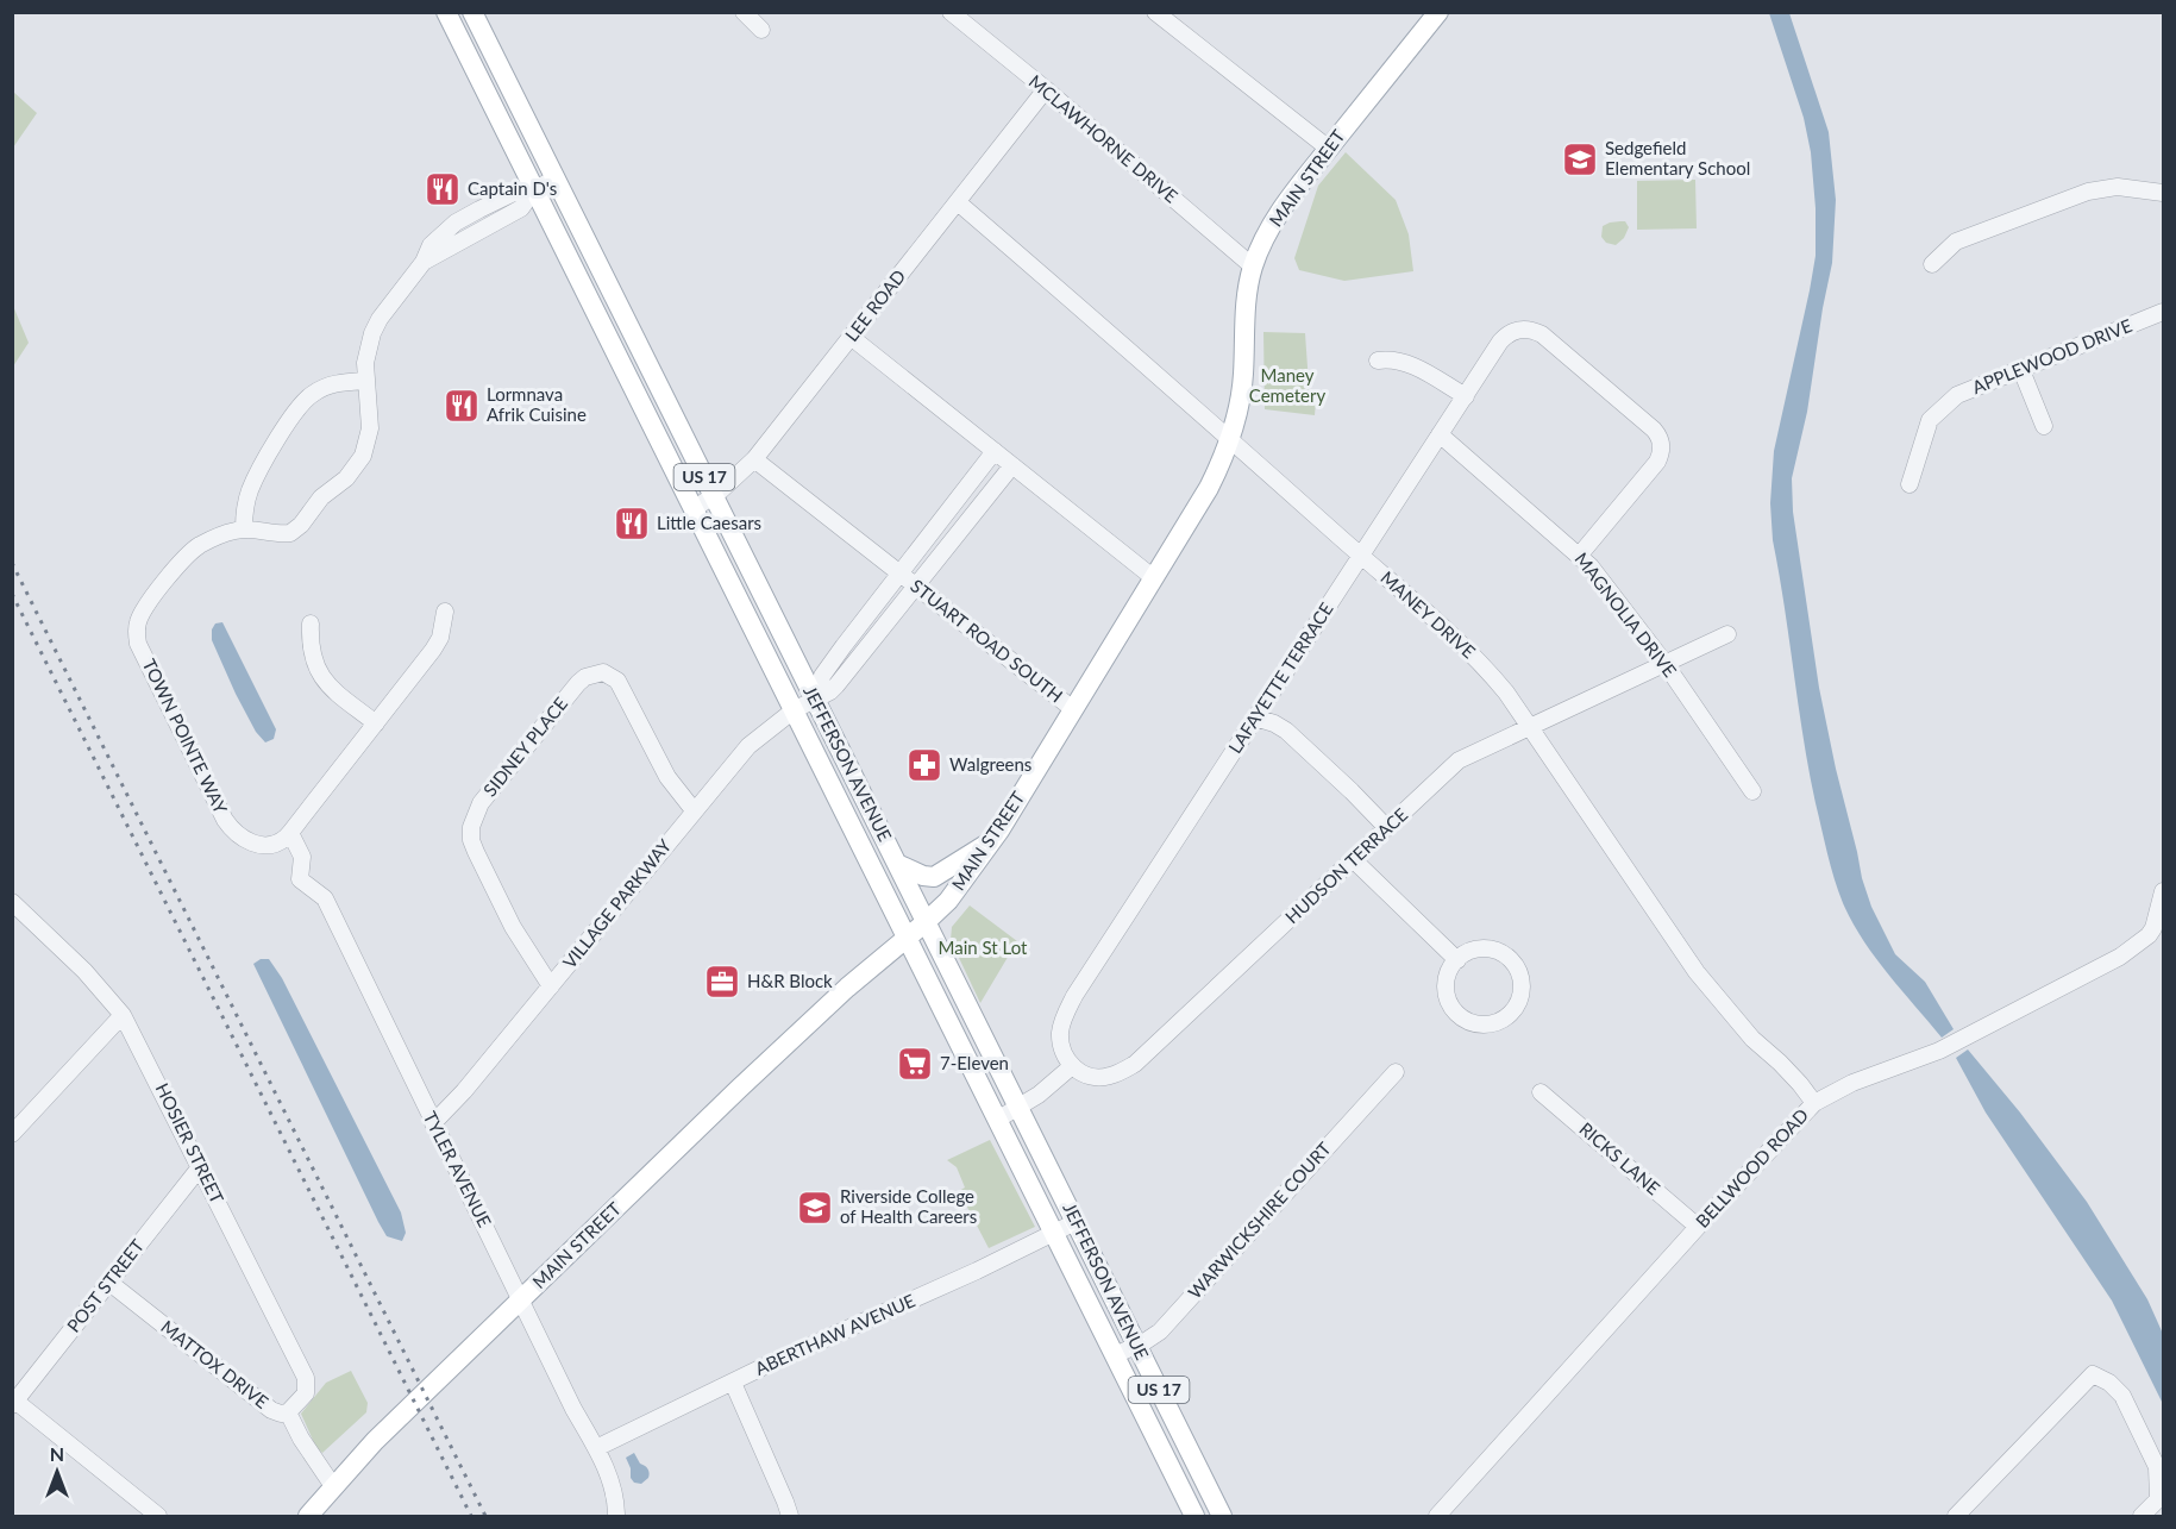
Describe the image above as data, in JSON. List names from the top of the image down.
{
  "streets": {
    "main road": ["MAIN STREET", "US 17", "JEFFERSON AVENUE"],
    "street": [
      "MCLAWHORNE DRIVE",
      "LEE ROAD",
      "APPLEWOOD DRIVE",
      "MANEY DRIVE",
      "MAGNOLIA DRIVE",
      "STUART ROAD SOUTH",
      "LAFAYETTE TERRACE",
      "TOWN POINTE WAY",
      "SIDNEY PLACE",
      "HUDSON TERRACE",
      "VILLAGE PARKWAY",
      "HOSIER STREET",
      "RICKS LANE",
      "BELLWOOD ROAD",
      "TYLER AVENUE",
      "WARWICKSHIRE COURT",
      "POST STREET",
      "ABERTHAW AVENUE",
      "MATTOX DRIVE"
    ]
  },
  "crossings": [
    ["MCLAWHORNE DRIVE", "MAIN STREET"],
    ["MCLAWHORNE DRIVE", "LEE ROAD"],
    ["MAIN STREET", "MANEY DRIVE"],
    ["MAIN STREET", "STUART ROAD SOUTH"],
    ["MAIN STREET", "JEFFERSON AVENUE"],
    ["MAIN STREET", "TYLER AVENUE"],
    ["MAIN STREET", "MATTOX DRIVE"],
    ["LEE ROAD", "MANEY DRIVE"],
    ["LEE ROAD", "STUART ROAD SOUTH"],
    ["LEE ROAD", "JEFFERSON AVENUE"],
    ["MANEY DRIVE", "LAFAYETTE TERRACE"],
    ["MANEY DRIVE", "HUDSON TERRACE"],
    ["MANEY DRIVE", "BELLWOOD ROAD"],
    ["MAGNOLIA DRIVE", "LAFAYETTE TERRACE"],
    ["MAGNOLIA DRIVE", "HUDSON TERRACE"],
    ["STUART ROAD SOUTH", "VILLAGE PARKWAY"],
    ["LAFAYETTE TERRACE", "HUDSON TERRACE"],
    ["TOWN POINTE WAY", "TYLER AVENUE"],
    ["SIDNEY PLACE", "VILLAGE PARKWAY"],
    ["JEFFERSON AVENUE", "VILLAGE PARKWAY"],
    ["JEFFERSON AVENUE", "WARWICKSHIRE COURT"],
    ["JEFFERSON AVENUE", "ABERTHAW AVENUE"],
    ["VILLAGE PARKWAY", "TYLER AVENUE"],
    ["HOSIER STREET", "POST STREET"],
    ["HOSIER STREET", "MATTOX DRIVE"],
    ["RICKS LANE", "BELLWOOD ROAD"],
    ["TYLER AVENUE", "ABERTHAW AVENUE"],
    ["POST STREET", "MATTOX DRIVE"]
  ],
  "parks": ["Maney Cemetery", "Main St Lot"],
  "places": {
    "school or university": ["Sedgefield Elementary School", "Riverside College of Health Careers"],
    "restaurant": ["Captain D's", "Lormnava Afrik Cuisine", "Little Caesars"],
    "pharmacy": ["Walgreens"],
    "office": ["H&R Block"],
    "supermarket": ["7-Eleven"]
  },
  "north": "top"
}
